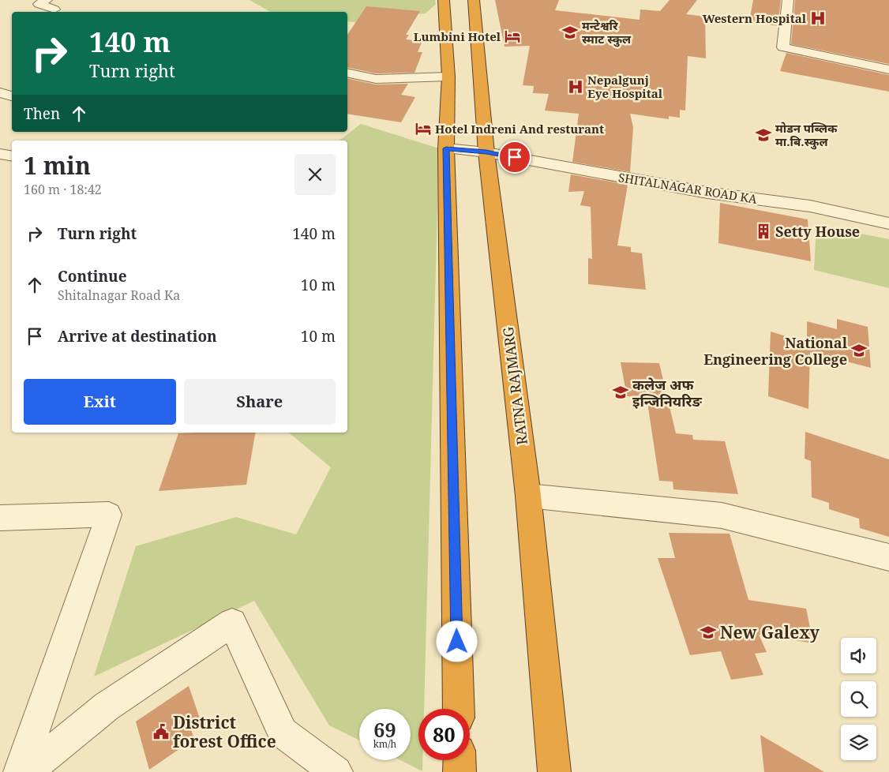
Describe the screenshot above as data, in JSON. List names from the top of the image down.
{
  "streets": {
    "highway": ["RATNA RAJMARG"],
    "street": ["SHITALNAGAR ROAD KA"]
  },
  "crossings": [
    ["SHITALNAGAR ROAD KA", "RATNA RAJMARG"]
  ],
  "places": {
    "hospital": ["Western Hospital", "Nepalgunj Eye Hospital"],
    "school or university": [
      "मन्टेश्वरि स्माट स्कुल",
      "माेडन पब्लिक मा.बि.स्कुल",
      "National Engineering College",
      "कलेज अफ इन्जिनियरिङ",
      "New Galexy"
    ],
    "hotel": ["Lumbini Hotel", "Hotel Indreni And resturant"],
    "building": ["Setty House"],
    "public building": ["District forest Office"]
  },
  "page": {
    "turn": ["140 m", "Turn right"],
    "then": "Then",
    "heading": ["1 min", "160 m · 18:42"],
    "list": [
      {
        "name": "Turn right",
        "value": "140 m"
      },
      {
        "name": "Continue",
        "note": "Shitalnagar Road Ka",
        "value": "10 m"
      },
      {
        "name": "Arrive at destination",
        "value": "10 m"
      }
    ],
    "buttons": ["Exit", "Share"],
    "speed": "69 km/h",
    "limit": "80"
  }
}
